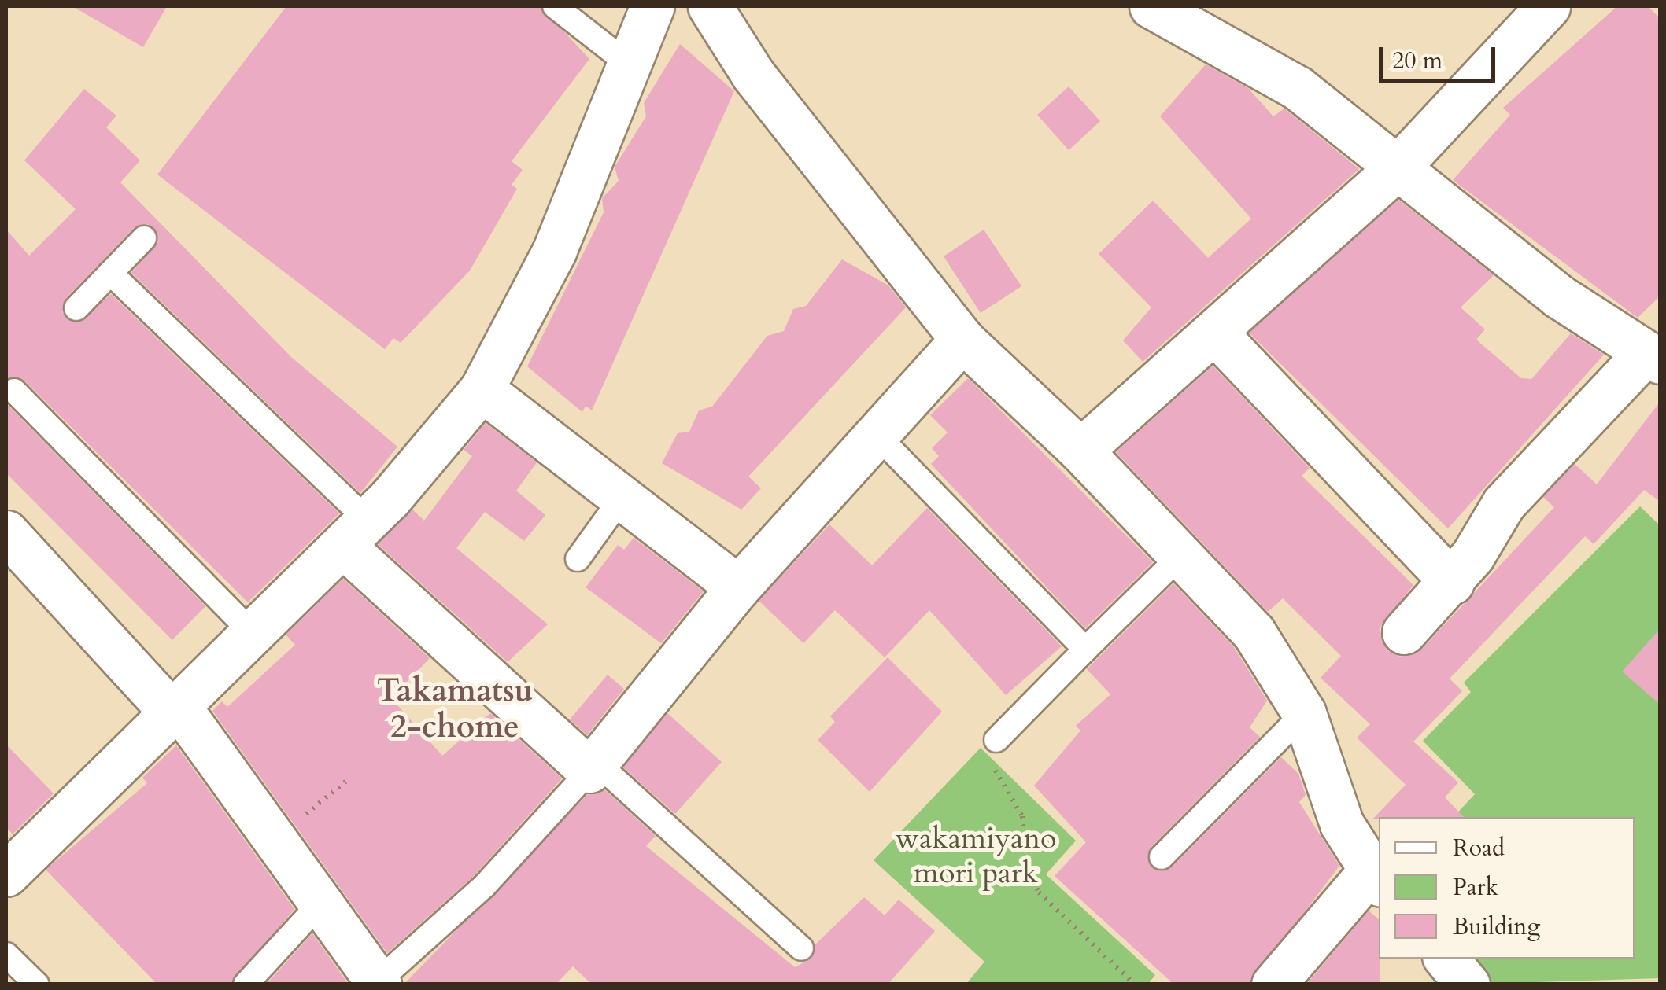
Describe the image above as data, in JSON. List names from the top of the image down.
{
  "districts": ["Takamatsu 2-chome"],
  "parks": ["wakamiyano mori park"],
  "legend": ["Road", "Park", "Building"],
  "scale_bar": "20 m"
}
